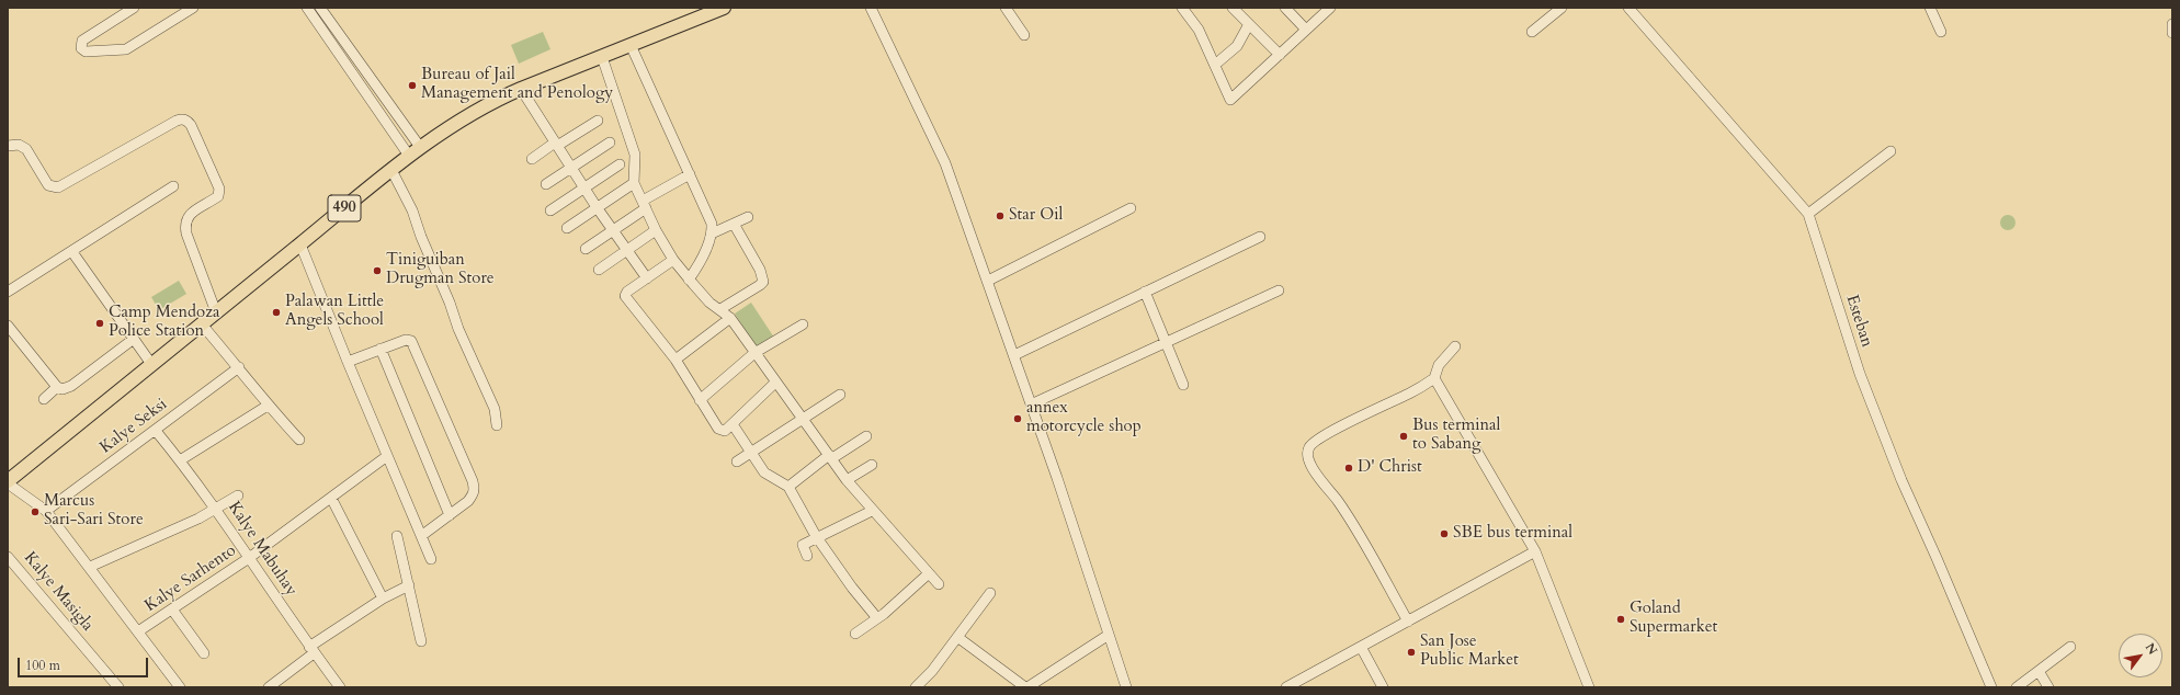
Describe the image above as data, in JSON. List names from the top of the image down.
{
  "streets": {
    "main road": ["490"],
    "street": [
      "Esteban",
      "Kalye Seksi",
      "Kalye Mabuhay",
      "Kalye Sarhento",
      "Kalye Masigla"
    ]
  },
  "crossings": [
    ["Kalye Seksi", "Kalye Mabuhay"],
    ["Kalye Mabuhay", "Kalye Sarhento"]
  ],
  "places": [
    "Bureau of Jail Management and Penology",
    "Star Oil",
    "Tiniguiban Drugman Store",
    "Palawan Little Angels School",
    "Camp Mendoza Police Station",
    "annex motorcycle shop",
    "Bus terminal to Sabang",
    "D' Christ",
    "Marcus Sari-Sari Store",
    "SBE bus terminal",
    "Goland Supermarket",
    "San Jose Public Market"
  ],
  "scale_bar": "100 m",
  "north": "top right"
}
